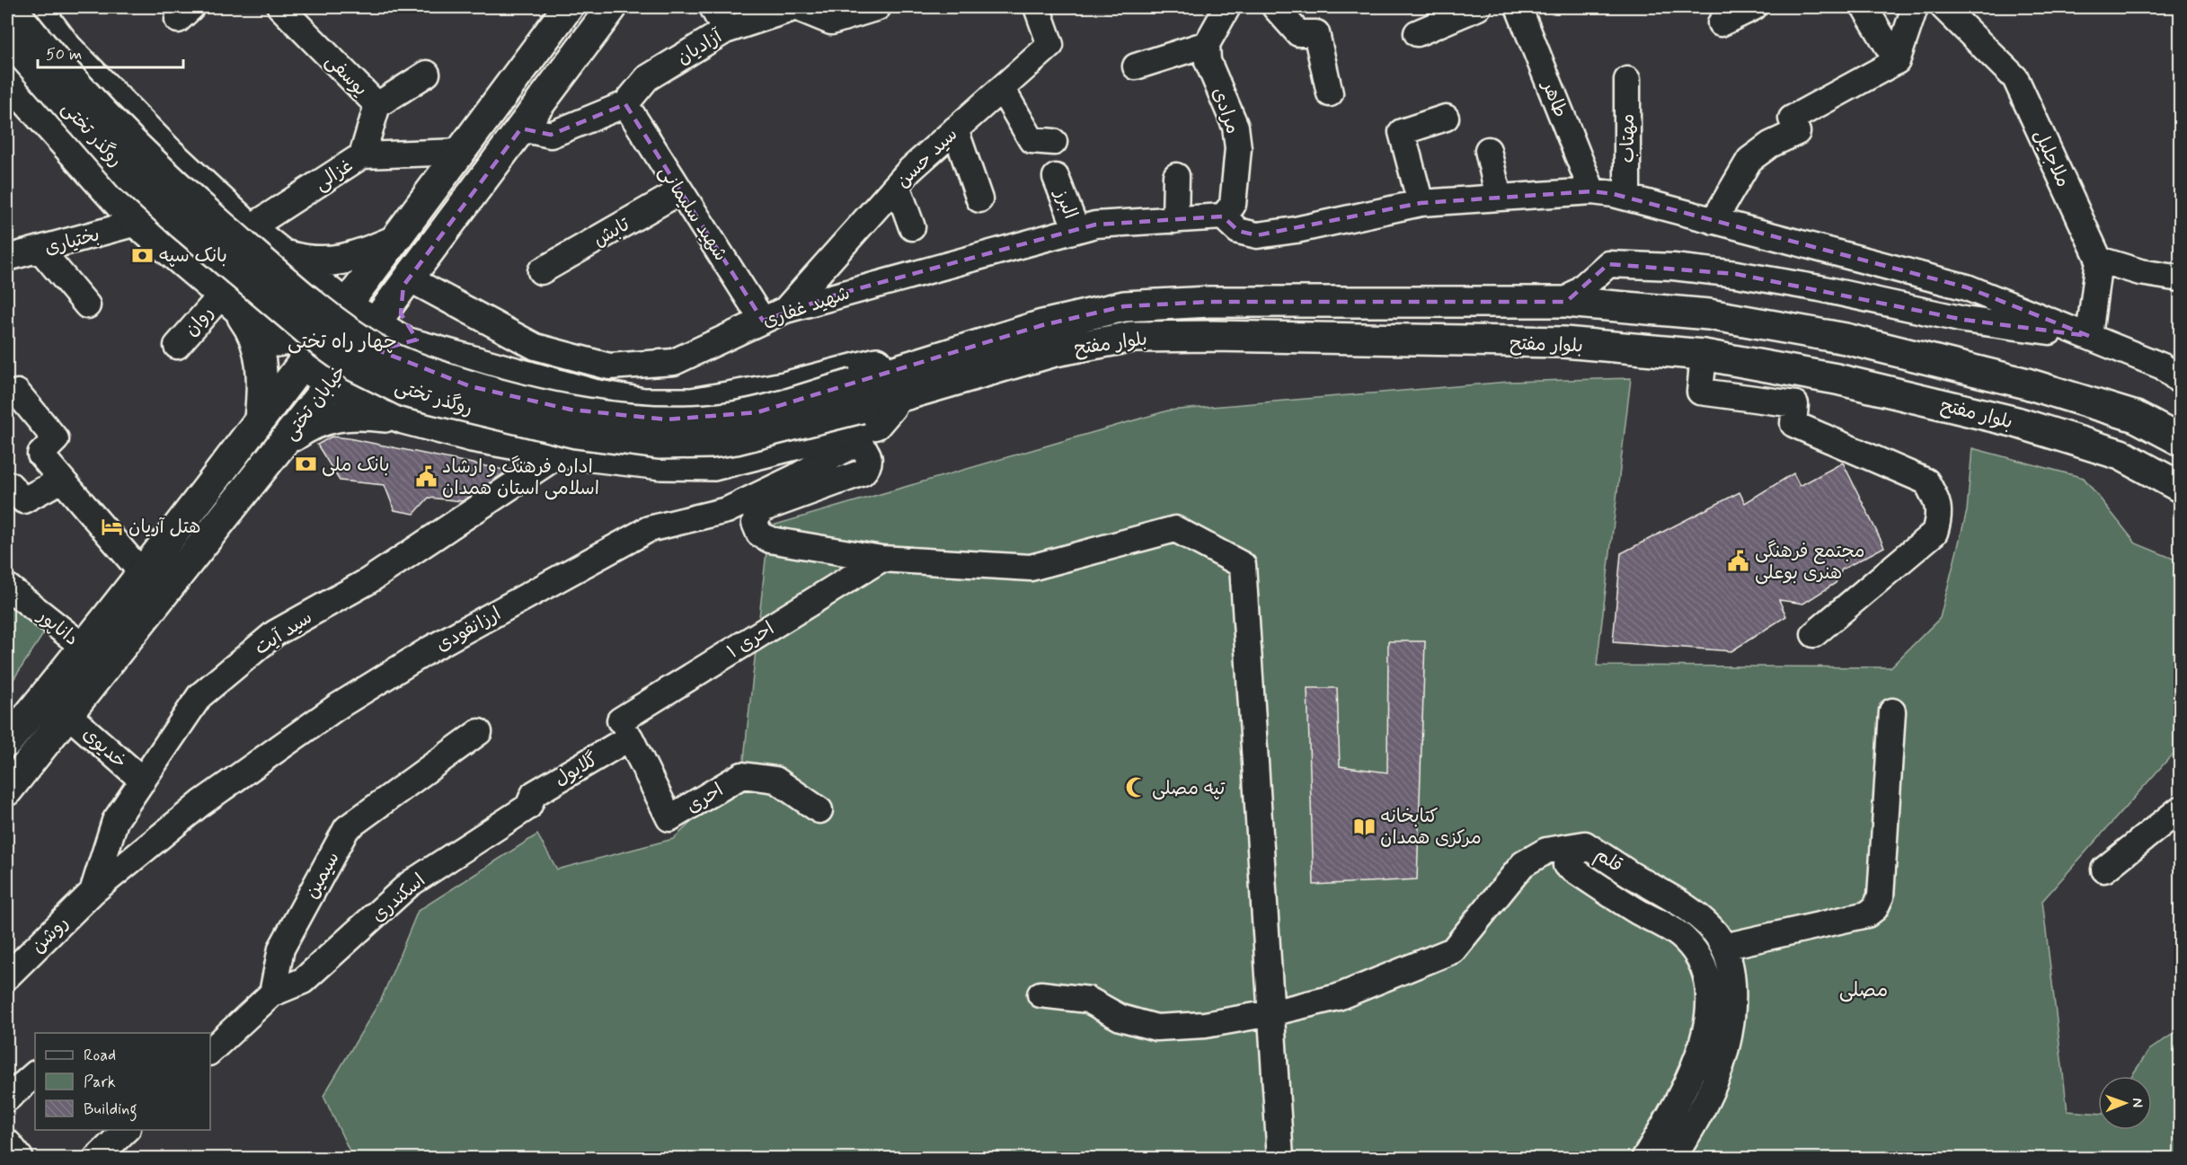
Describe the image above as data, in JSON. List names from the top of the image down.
{
  "streets": {
    "main road": ["روگذر تختی", "بلوار مفتح", "خیابان تختی"],
    "street": [
      "آزادیان",
      "یوسفی",
      "طاهر",
      "مرادی",
      "مهتاب",
      "سید حسن",
      "ملاجلیل",
      "غزالی",
      "البرز",
      "شهید سلیمانی",
      "تابش",
      "بختیاری",
      "شهید غفاری",
      "روان",
      "داناپور",
      "ارزانفودی",
      "سید آیت",
      "احری ۱",
      "خدیوی",
      "گلایول",
      "احری",
      "قلم",
      "سیمین",
      "اسکندری",
      "روشن"
    ]
  },
  "crossings": [
    ["آزادیان", "شهید سلیمانی"],
    ["یوسفی", "غزالی"],
    ["مرادی", "شهید غفاری"],
    ["روگذر تختی", "بلوار مفتح"],
    ["روگذر تختی", "ارزانفودی"],
    ["سید حسن", "شهید سلیمانی"],
    ["سید حسن", "شهید غفاری"],
    ["غزالی", "خیابان تختی"],
    ["البرز", "شهید غفاری"],
    ["شهید سلیمانی", "تابش"],
    ["شهید سلیمانی", "شهید غفاری"],
    ["شهید غفاری", "خیابان تختی"],
    ["بلوار مفتح", "ارزانفودی"],
    ["خیابان تختی", "داناپور"],
    ["خیابان تختی", "خدیوی"],
    ["ارزانفودی", "سید آیت"],
    ["ارزانفودی", "روشن"],
    ["سید آیت", "خدیوی"],
    ["سید آیت", "روشن"],
    ["احری ۱", "گلایول"],
    ["احری ۱", "احری"],
    ["گلایول", "احری"],
    ["گلایول", "اسکندری"],
    ["سیمین", "اسکندری"]
  ],
  "districts": ["چهار راه تختی", "مصلی"],
  "places": {
    "bank": ["بانک سپه", "بانک ملی"],
    "public building": ["اداره فرهنگ و ارشاد اسلامی استان همدان", "مجتمع فرهنگی هنری بوعلی"],
    "hotel": ["هتل آریان"],
    "mosque": ["تپه مصلی"],
    "library": ["کتابخانه مرکزی همدان"]
  },
  "legend": ["Road", "Park", "Building"],
  "scale_bar": "50 m",
  "north": "right"
}
